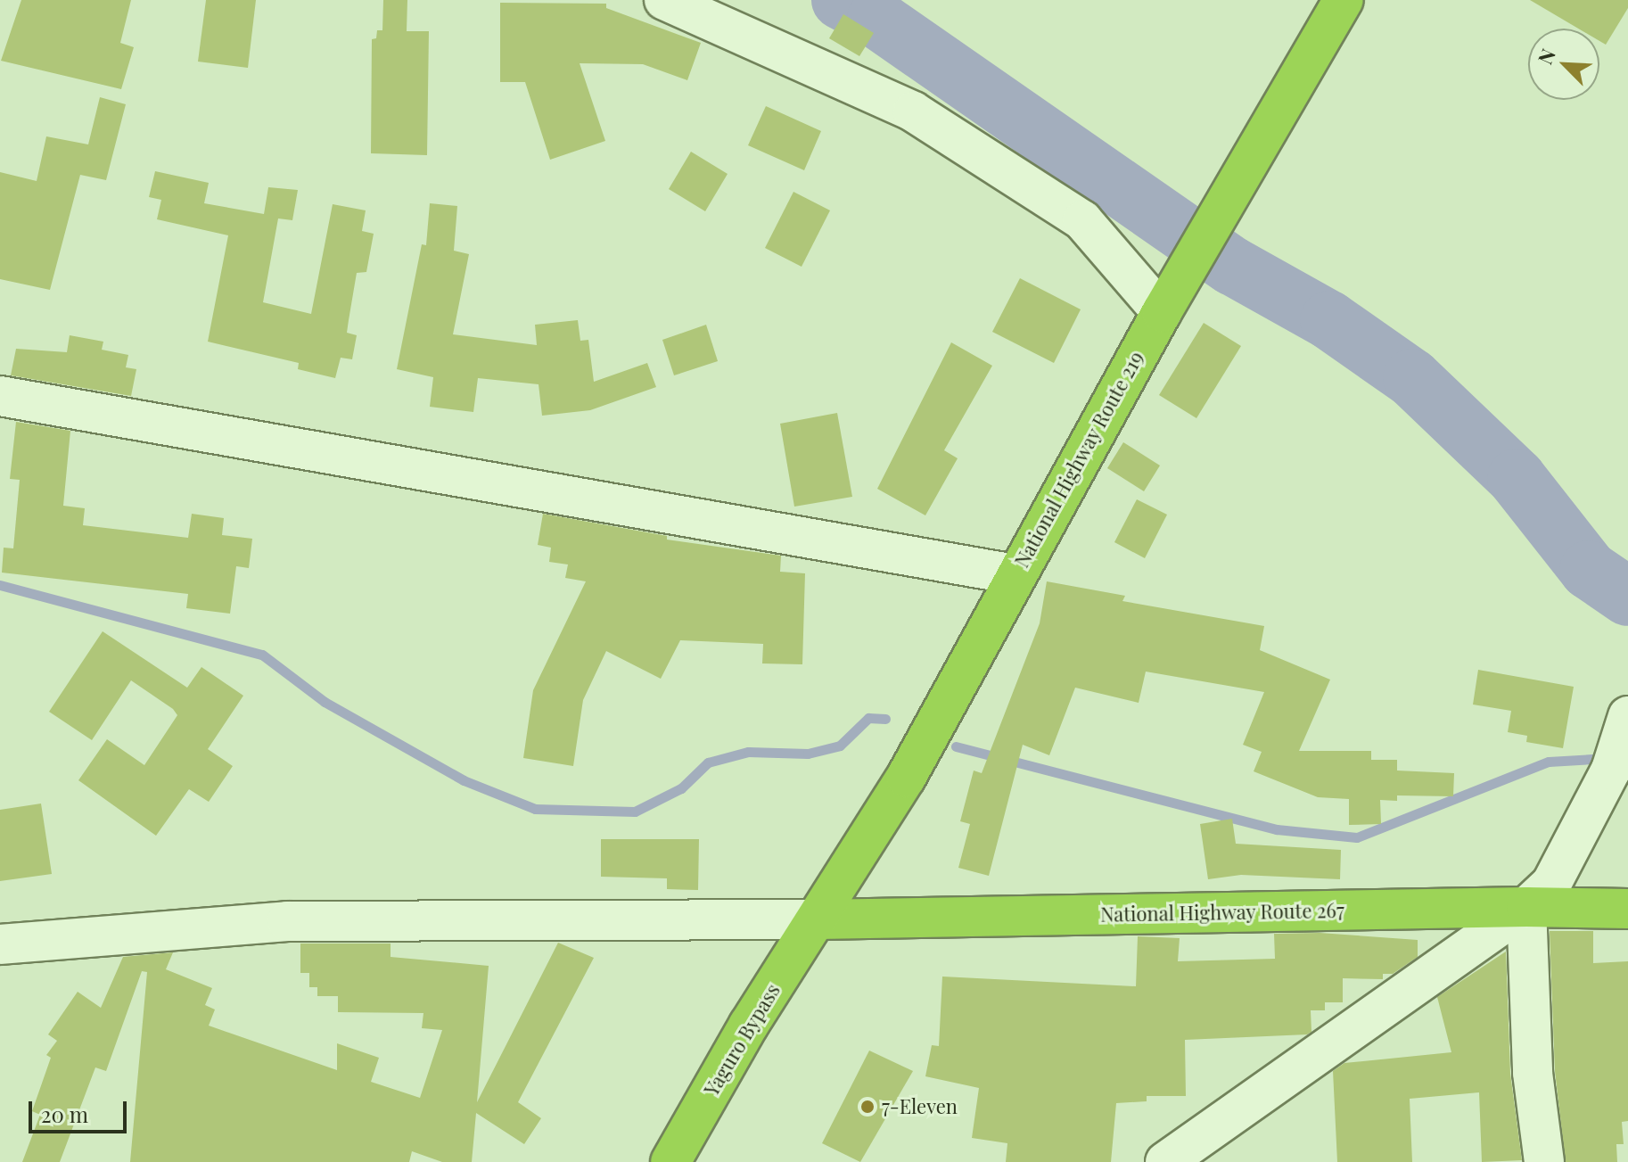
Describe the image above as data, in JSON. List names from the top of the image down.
{
  "streets": {
    "highway": ["National Highway Route 219", "National Highway Route 267", "Yaguro Bypass"]
  },
  "crossings": [
    ["National Highway Route 219", "National Highway Route 267"],
    ["National Highway Route 219", "Yaguro Bypass"],
    ["National Highway Route 267", "Yaguro Bypass"]
  ],
  "places": ["7-Eleven"],
  "scale_bar": "20 m",
  "north": "top left"
}
